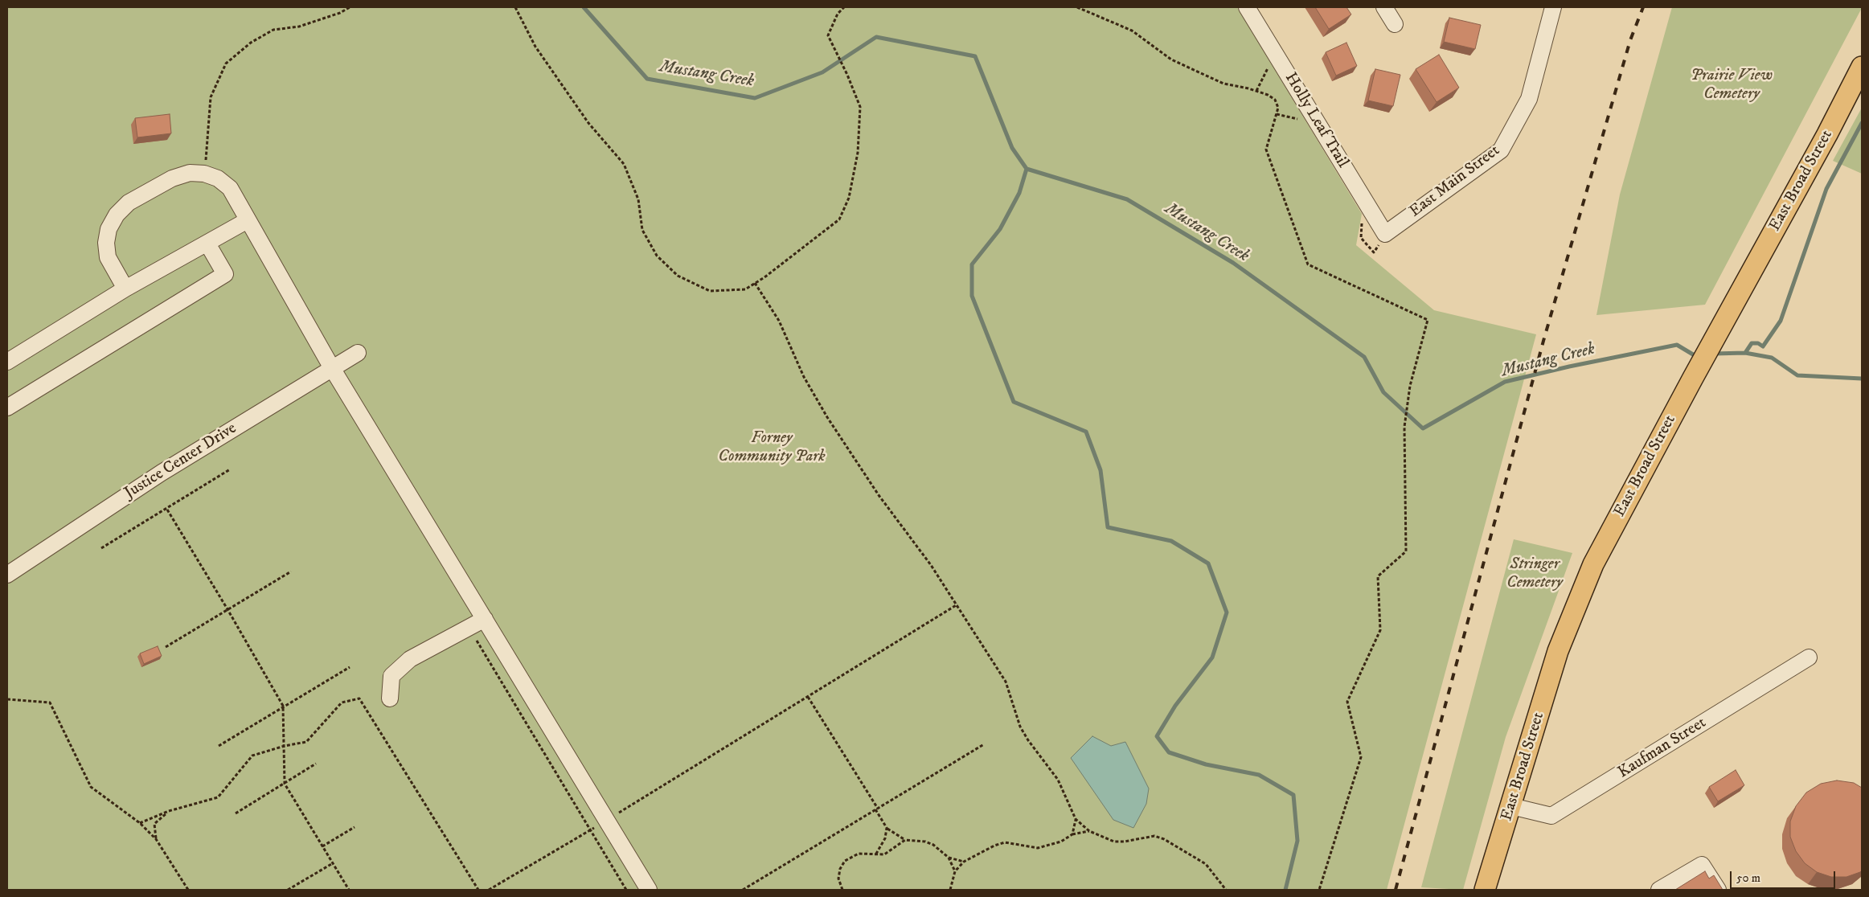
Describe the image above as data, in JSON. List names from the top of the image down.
{
  "streets": {
    "main road": ["East Broad Street"],
    "street": [
      "Holly Leaf Trail",
      "East Main Street",
      "Justice Center Drive",
      "Kaufman Street"
    ]
  },
  "crossings": [
    ["Holly Leaf Trail", "East Main Street"],
    ["East Broad Street", "Kaufman Street"]
  ],
  "water": ["Mustang Creek"],
  "parks": ["Prairie View Cemetery", "Forney Community Park", "Stringer Cemetery"],
  "scale_bar": "50 m"
}
